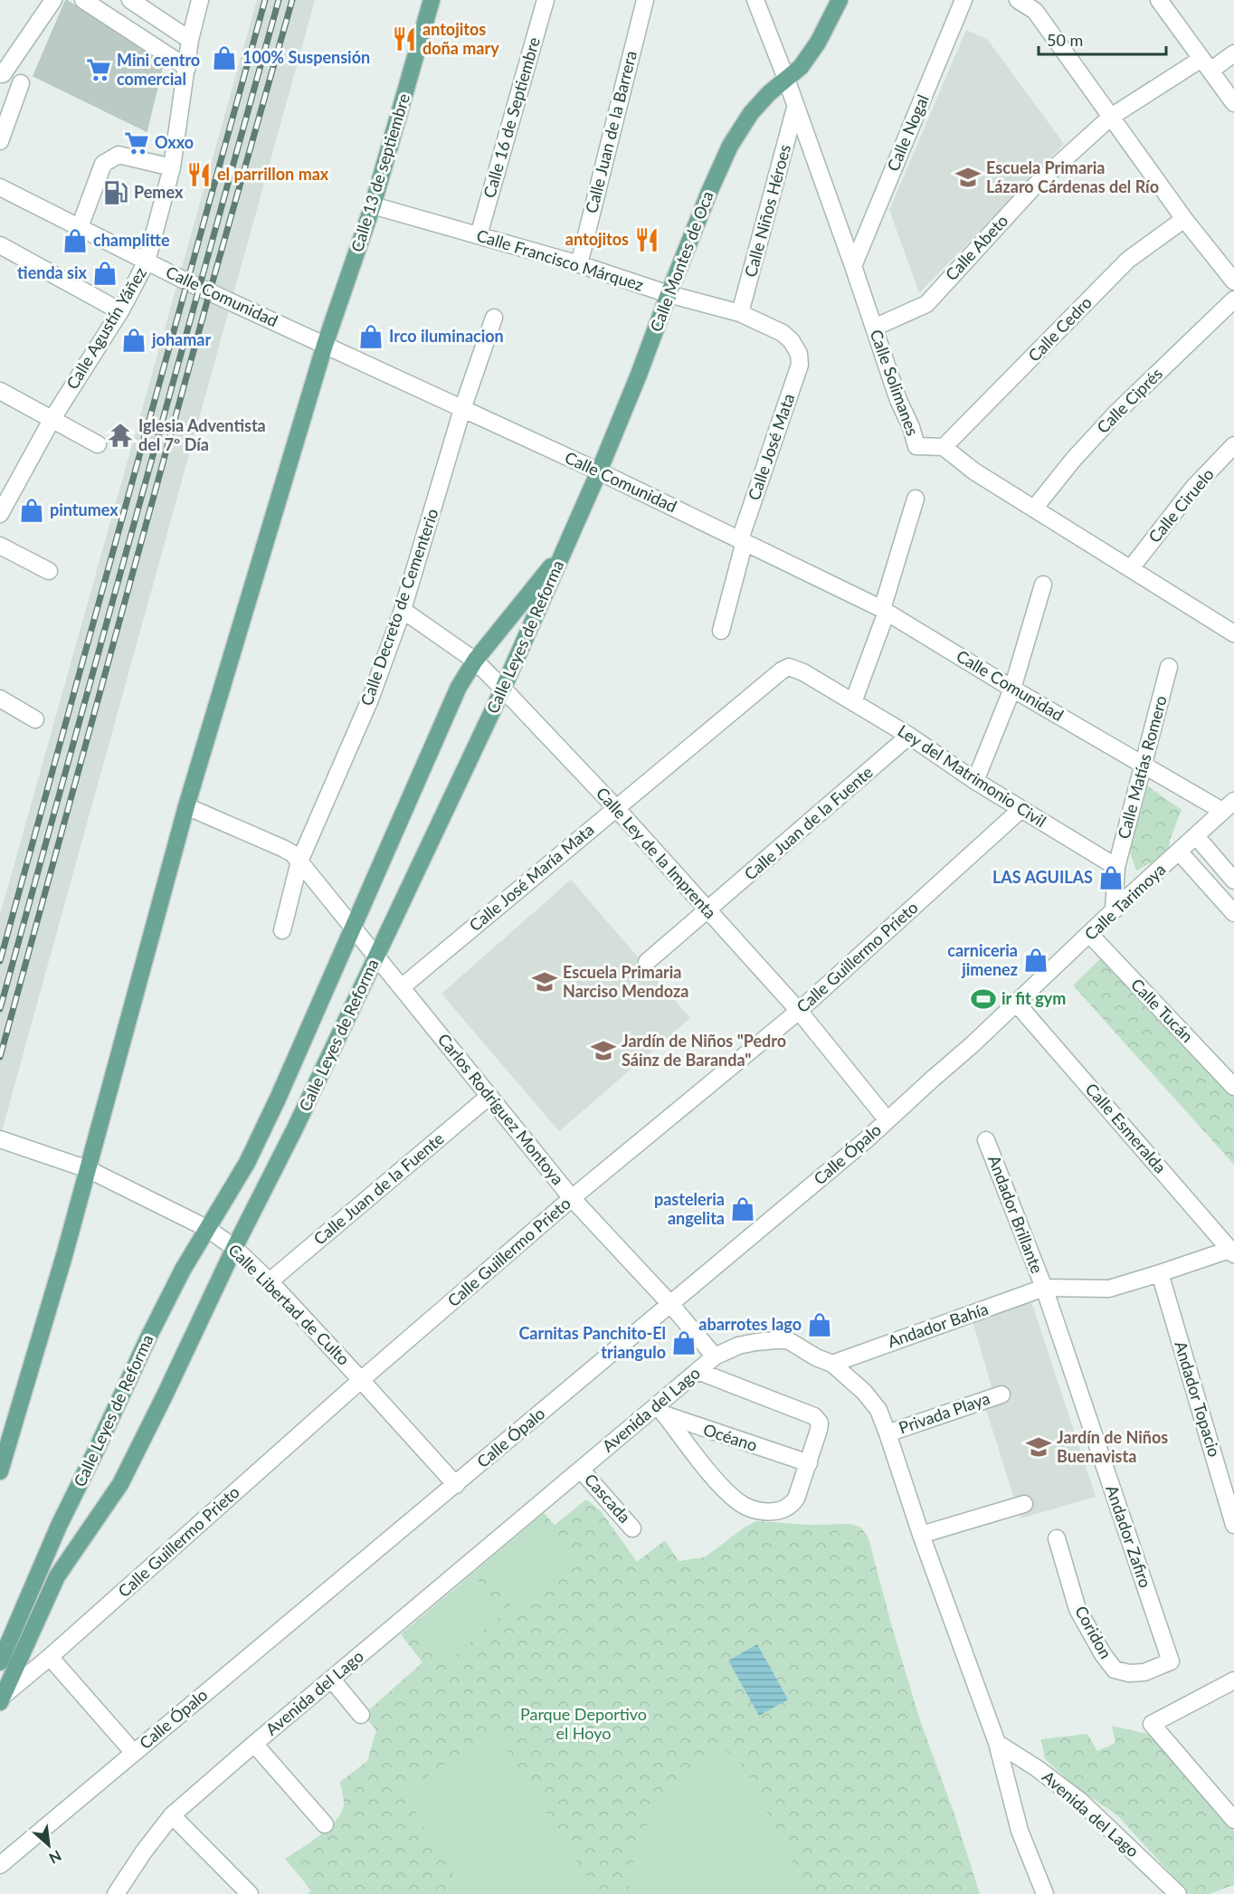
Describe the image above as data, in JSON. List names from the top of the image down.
{
  "streets": {
    "main road": ["Calle 13 de septiembre", "Calle Montes de Oca", "Calle Leyes de Reforma"],
    "street": [
      "Calle 16 de Septiembre",
      "Calle Juan de la Barrera",
      "Calle Nogal",
      "Calle Niños Héroes",
      "Calle Abeto",
      "Calle Francisco Márquez",
      "Calle Comunidad",
      "Calle Agustín Yáñez",
      "Calle Cedro",
      "Calle Solimanes",
      "Calle Ciprés",
      "Calle José Mata",
      "Calle Ciruelo",
      "Calle Decreto de Cementerio",
      "Calle Matías Romero",
      "Ley del Matrimonio Civil",
      "Calle Juan de la Fuente",
      "Calle Ley de la Imprenta",
      "Calle José María Mata",
      "Calle Tarimoya",
      "Calle Guillermo Prieto",
      "Calle Tucán",
      "Carlos Rodríguez Montoya",
      "Calle Esmeralda",
      "Calle Ópalo",
      "Andador Brillante",
      "Calle Libertad de Culto",
      "Andador Bahía",
      "Andador Topacio",
      "Avenida del Lago",
      "Privada Playa",
      "Océano",
      "Cascada",
      "Andador Zafiro",
      "Coridon"
    ]
  },
  "crossings": [
    ["Calle 16 de Septiembre", "Calle Francisco Márquez"],
    ["Calle Juan de la Barrera", "Calle Francisco Márquez"],
    ["Calle Nogal", "Calle Solimanes"],
    ["Calle 13 de septiembre", "Calle Francisco Márquez"],
    ["Calle 13 de septiembre", "Calle Comunidad"],
    ["Calle 13 de septiembre", "Carlos Rodríguez Montoya"],
    ["Calle 13 de septiembre", "Calle Libertad de Culto"],
    ["Calle Niños Héroes", "Calle Francisco Márquez"],
    ["Calle Niños Héroes", "Calle Solimanes"],
    ["Calle Abeto", "Calle Solimanes"],
    ["Calle Francisco Márquez", "Calle Montes de Oca"],
    ["Calle Francisco Márquez", "Calle José Mata"],
    ["Calle Montes de Oca", "Calle Comunidad"],
    ["Calle Montes de Oca", "Calle Solimanes"],
    ["Calle Montes de Oca", "Calle Leyes de Reforma"],
    ["Calle Comunidad", "Calle Agustín Yáñez"],
    ["Calle Comunidad", "Calle José Mata"],
    ["Calle Comunidad", "Calle Decreto de Cementerio"],
    ["Calle Comunidad", "Calle Matías Romero"],
    ["Calle Comunidad", "Calle Tarimoya"],
    ["Calle Cedro", "Calle Solimanes"],
    ["Calle Decreto de Cementerio", "Calle Ley de la Imprenta"],
    ["Calle Decreto de Cementerio", "Carlos Rodríguez Montoya"],
    ["Calle Leyes de Reforma", "Calle Ley de la Imprenta"],
    ["Calle Leyes de Reforma", "Calle Guillermo Prieto"],
    ["Calle Leyes de Reforma", "Carlos Rodríguez Montoya"],
    ["Calle Leyes de Reforma", "Calle Libertad de Culto"],
    ["Calle Matías Romero", "Ley del Matrimonio Civil"],
    ["Ley del Matrimonio Civil", "Calle Juan de la Fuente"],
    ["Ley del Matrimonio Civil", "Calle José María Mata"],
    ["Ley del Matrimonio Civil", "Calle Guillermo Prieto"],
    ["Calle Juan de la Fuente", "Calle Ley de la Imprenta"],
    ["Calle Juan de la Fuente", "Carlos Rodríguez Montoya"],
    ["Calle Juan de la Fuente", "Calle Libertad de Culto"],
    ["Calle Ley de la Imprenta", "Calle José María Mata"],
    ["Calle Ley de la Imprenta", "Calle Guillermo Prieto"],
    ["Calle Ley de la Imprenta", "Calle Ópalo"],
    ["Calle José María Mata", "Carlos Rodríguez Montoya"],
    ["Calle Tarimoya", "Calle Tucán"],
    ["Calle Tarimoya", "Calle Esmeralda"],
    ["Calle Tarimoya", "Calle Ópalo"],
    ["Calle Guillermo Prieto", "Carlos Rodríguez Montoya"],
    ["Calle Guillermo Prieto", "Calle Libertad de Culto"],
    ["Carlos Rodríguez Montoya", "Calle Ópalo"],
    ["Carlos Rodríguez Montoya", "Avenida del Lago"],
    ["Calle Esmeralda", "Calle Ópalo"],
    ["Calle Ópalo", "Calle Libertad de Culto"],
    ["Andador Brillante", "Andador Bahía"],
    ["Andador Brillante", "Andador Zafiro"],
    ["Andador Bahía", "Avenida del Lago"],
    ["Andador Bahía", "Andador Zafiro"],
    ["Avenida del Lago", "Privada Playa"],
    ["Avenida del Lago", "Océano"],
    ["Avenida del Lago", "Cascada"],
    ["Andador Zafiro", "Coridon"]
  ],
  "parks": ["Parque Deportivo el Hoyo"],
  "places": {
    "restaurant": ["antojitos doña mary", "el parrillon max", "antojitos"],
    "shop": [
      "100% Suspensión",
      "champlitte",
      "tienda six",
      "Irco iluminacion",
      "johamar",
      "pintumex",
      "LAS AGUILAS",
      "carniceria jimenez",
      "pasteleria angelita",
      "abarrotes lago",
      "Carnitas Panchito-El triangulo"
    ],
    "supermarket": ["Mini centro comercial", "Oxxo"],
    "school or university": [
      "Escuela Primaria Lázaro Cárdenas del Río",
      "Escuela Primaria Narciso Mendoza",
      "Jardín de Niños \"Pedro Sáinz de Baranda\"",
      "Jardín de Niños Buenavista"
    ],
    "fuel station": ["Pemex"],
    "temple": ["Iglesia Adventista del 7º Día"],
    "sports": ["ir fit gym"]
  },
  "scale_bar": "50 m",
  "north": "bottom right"
}
